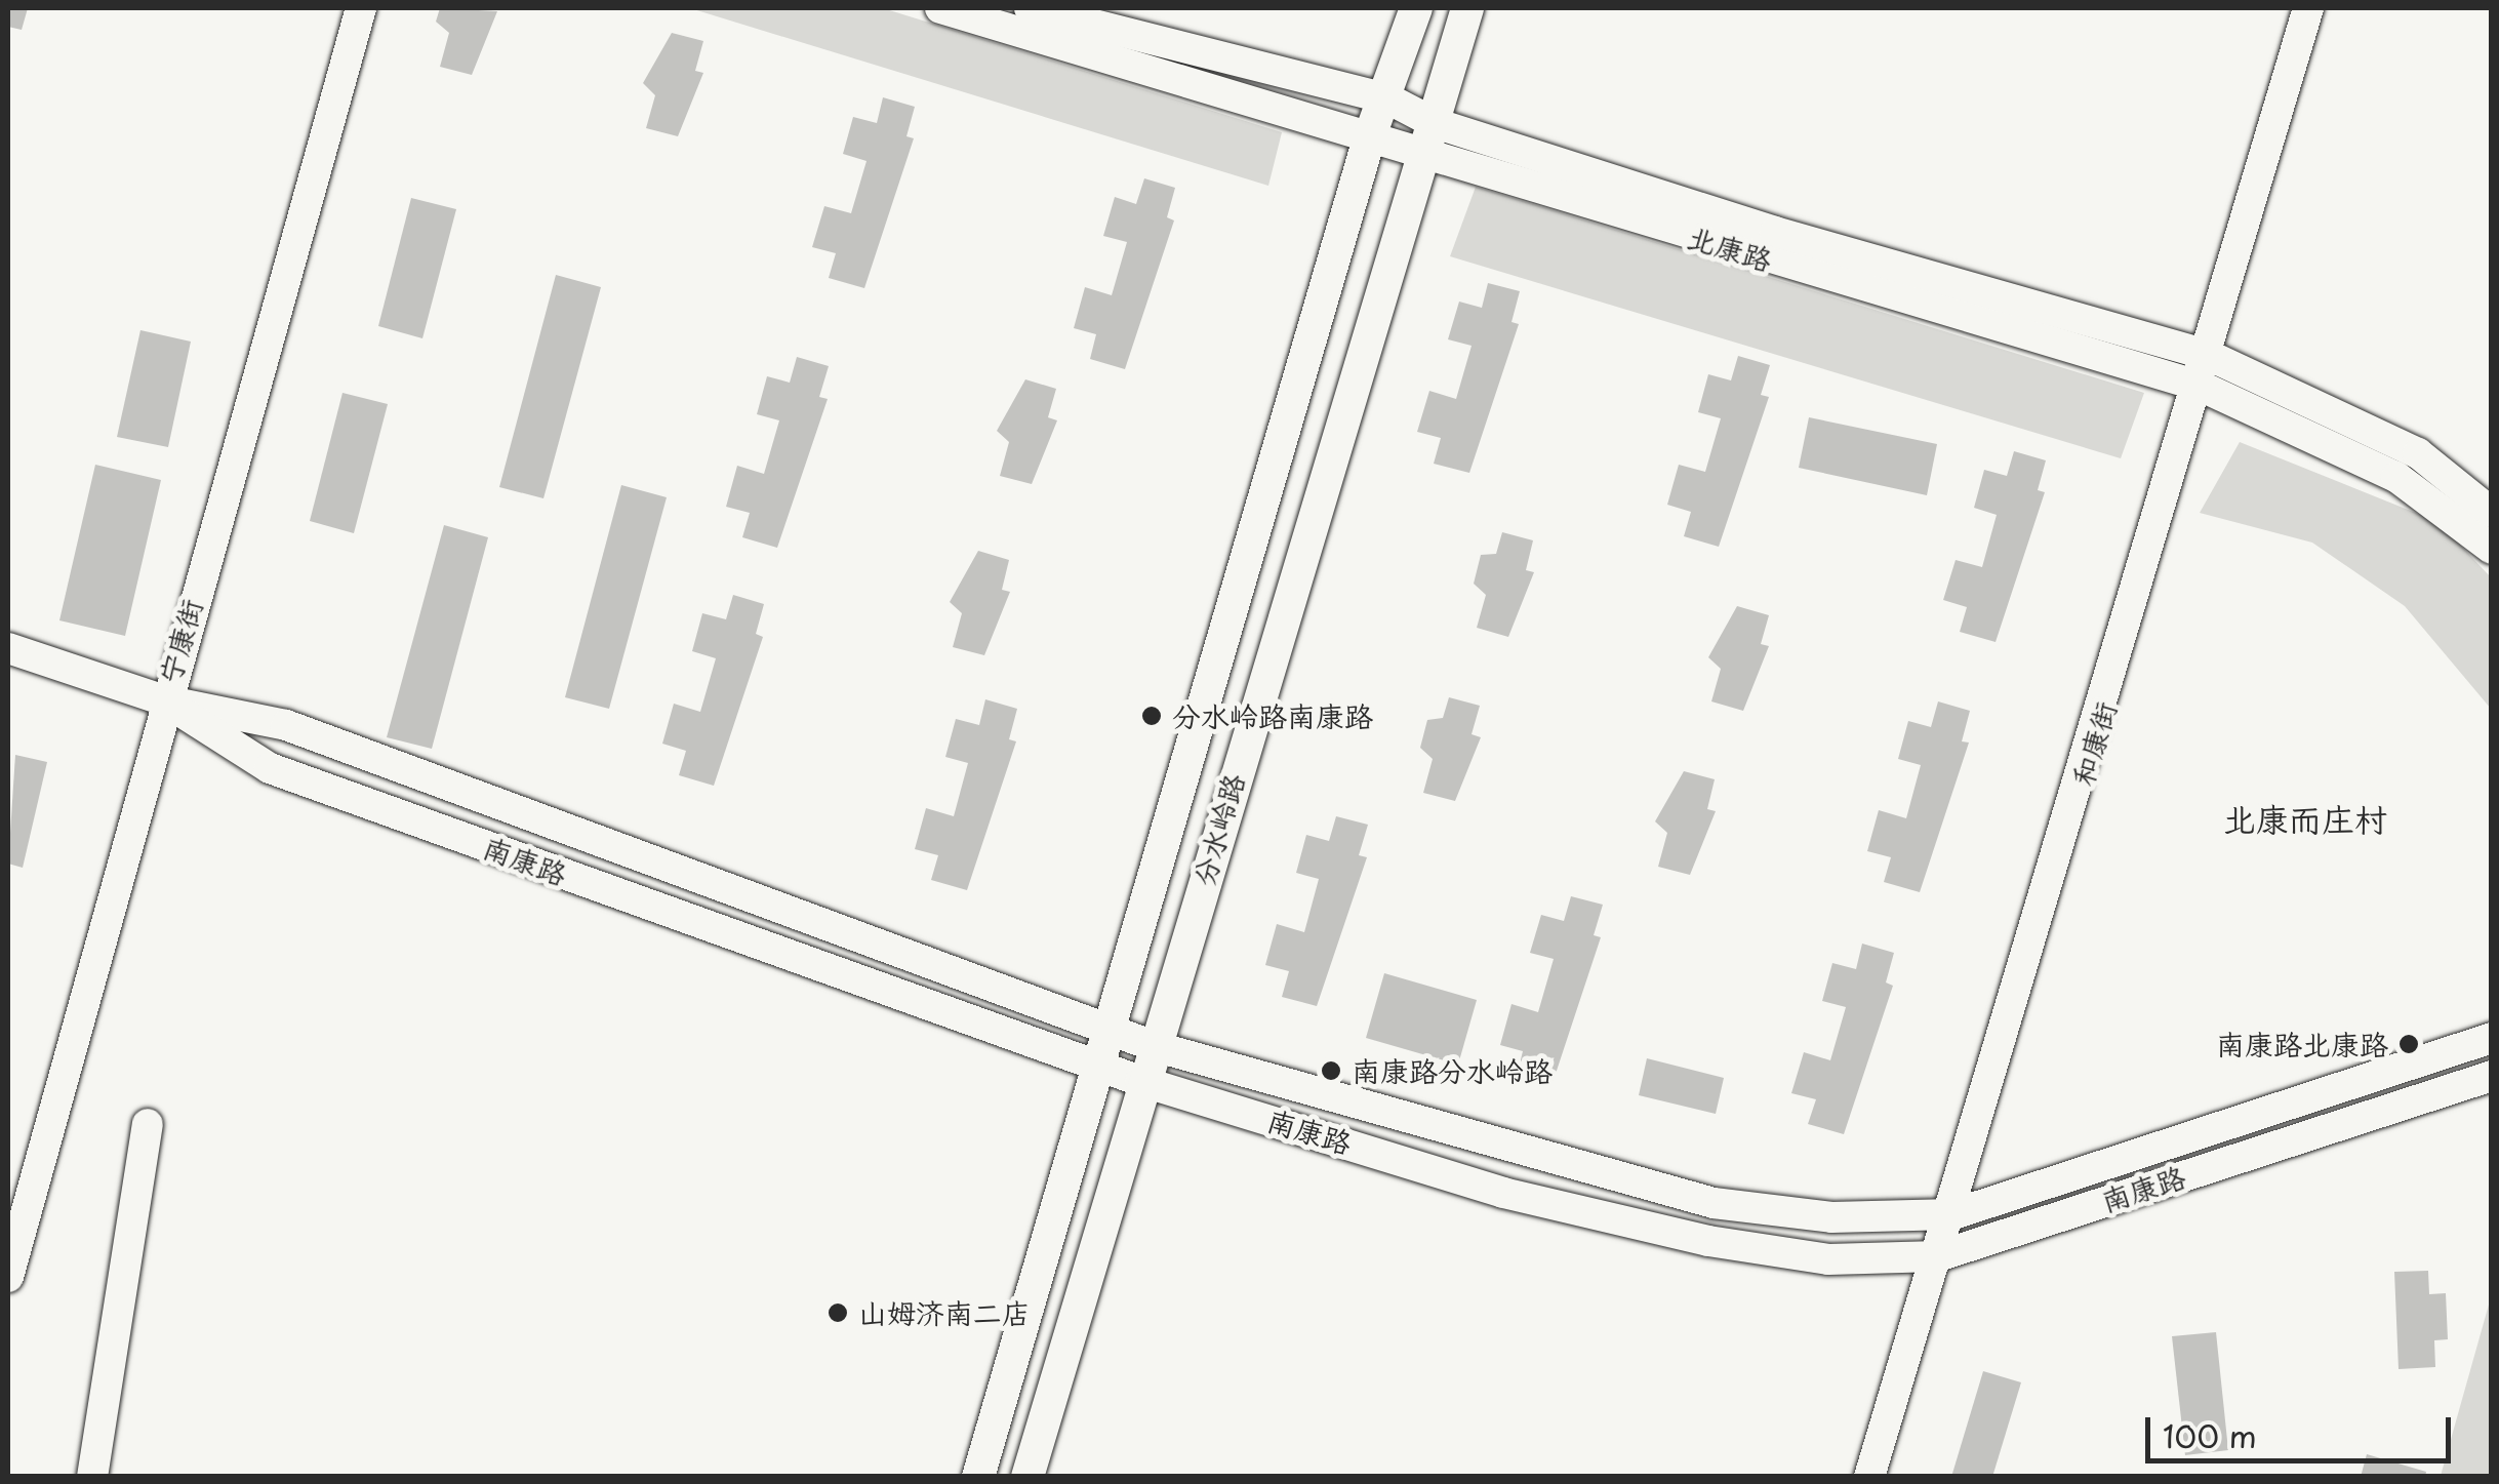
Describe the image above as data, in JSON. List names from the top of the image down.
{
  "streets": {
    "main road": ["分水岭路"],
    "street": [
      "北康路",
      "宁康街",
      "和康街",
      "南康路"
    ]
  },
  "crossings": [
    ["北康路", "和康街"],
    ["北康路", "分水岭路"],
    ["宁康街", "南康路"],
    ["和康街", "南康路"],
    ["分水岭路", "南康路"]
  ],
  "districts": ["北康而庄村"],
  "places": [
    "分水岭路南康路",
    "南康路北康路",
    "南康路分水岭路",
    "山姆济南二店"
  ],
  "scale_bar": "100 m"
}
